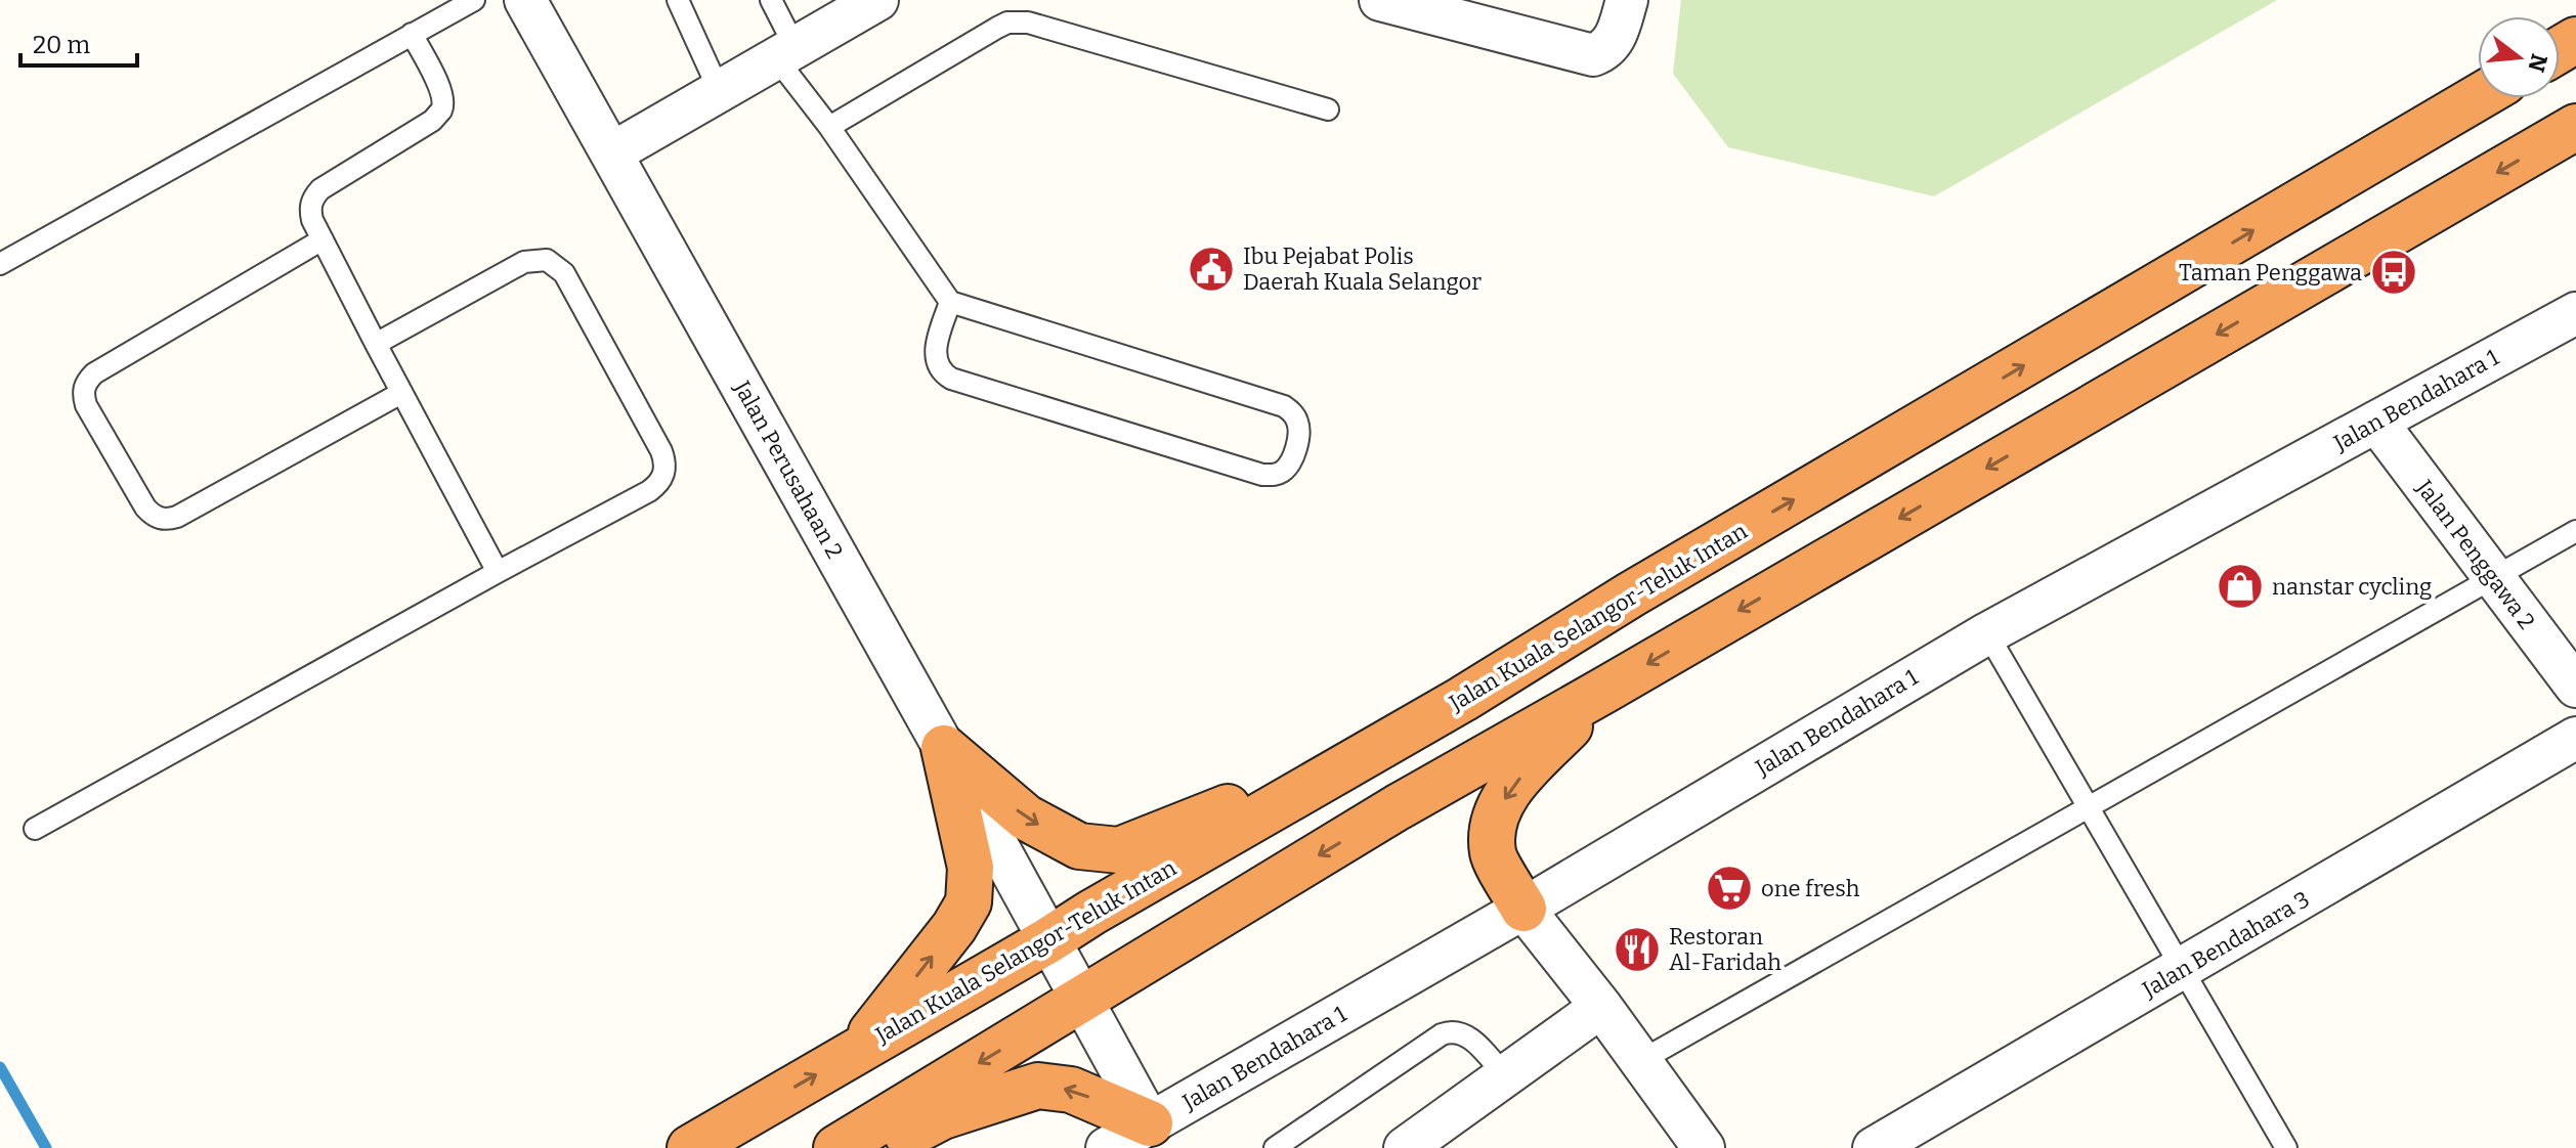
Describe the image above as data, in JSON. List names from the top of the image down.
{
  "streets": {
    "highway": ["Jalan Kuala Selangor-Teluk Intan"],
    "street": [
      "Jalan Bendahara 1",
      "Jalan Perusahaan 2",
      "Jalan Penggawa 2",
      "Jalan Bendahara 3"
    ]
  },
  "crossings": [
    ["Jalan Bendahara 1", "Jalan Perusahaan 2"],
    ["Jalan Bendahara 1", "Jalan Penggawa 2"],
    ["Jalan Perusahaan 2", "Jalan Kuala Selangor-Teluk Intan"]
  ],
  "places": {
    "public building": ["Ibu Pejabat Polis Daerah Kuala Selangor"],
    "bus stop": ["Taman Penggawa"],
    "shop": ["nanstar cycling"],
    "supermarket": ["one fresh"],
    "restaurant": ["Restoran Al-Faridah"]
  },
  "scale_bar": "20 m",
  "north": "right"
}
